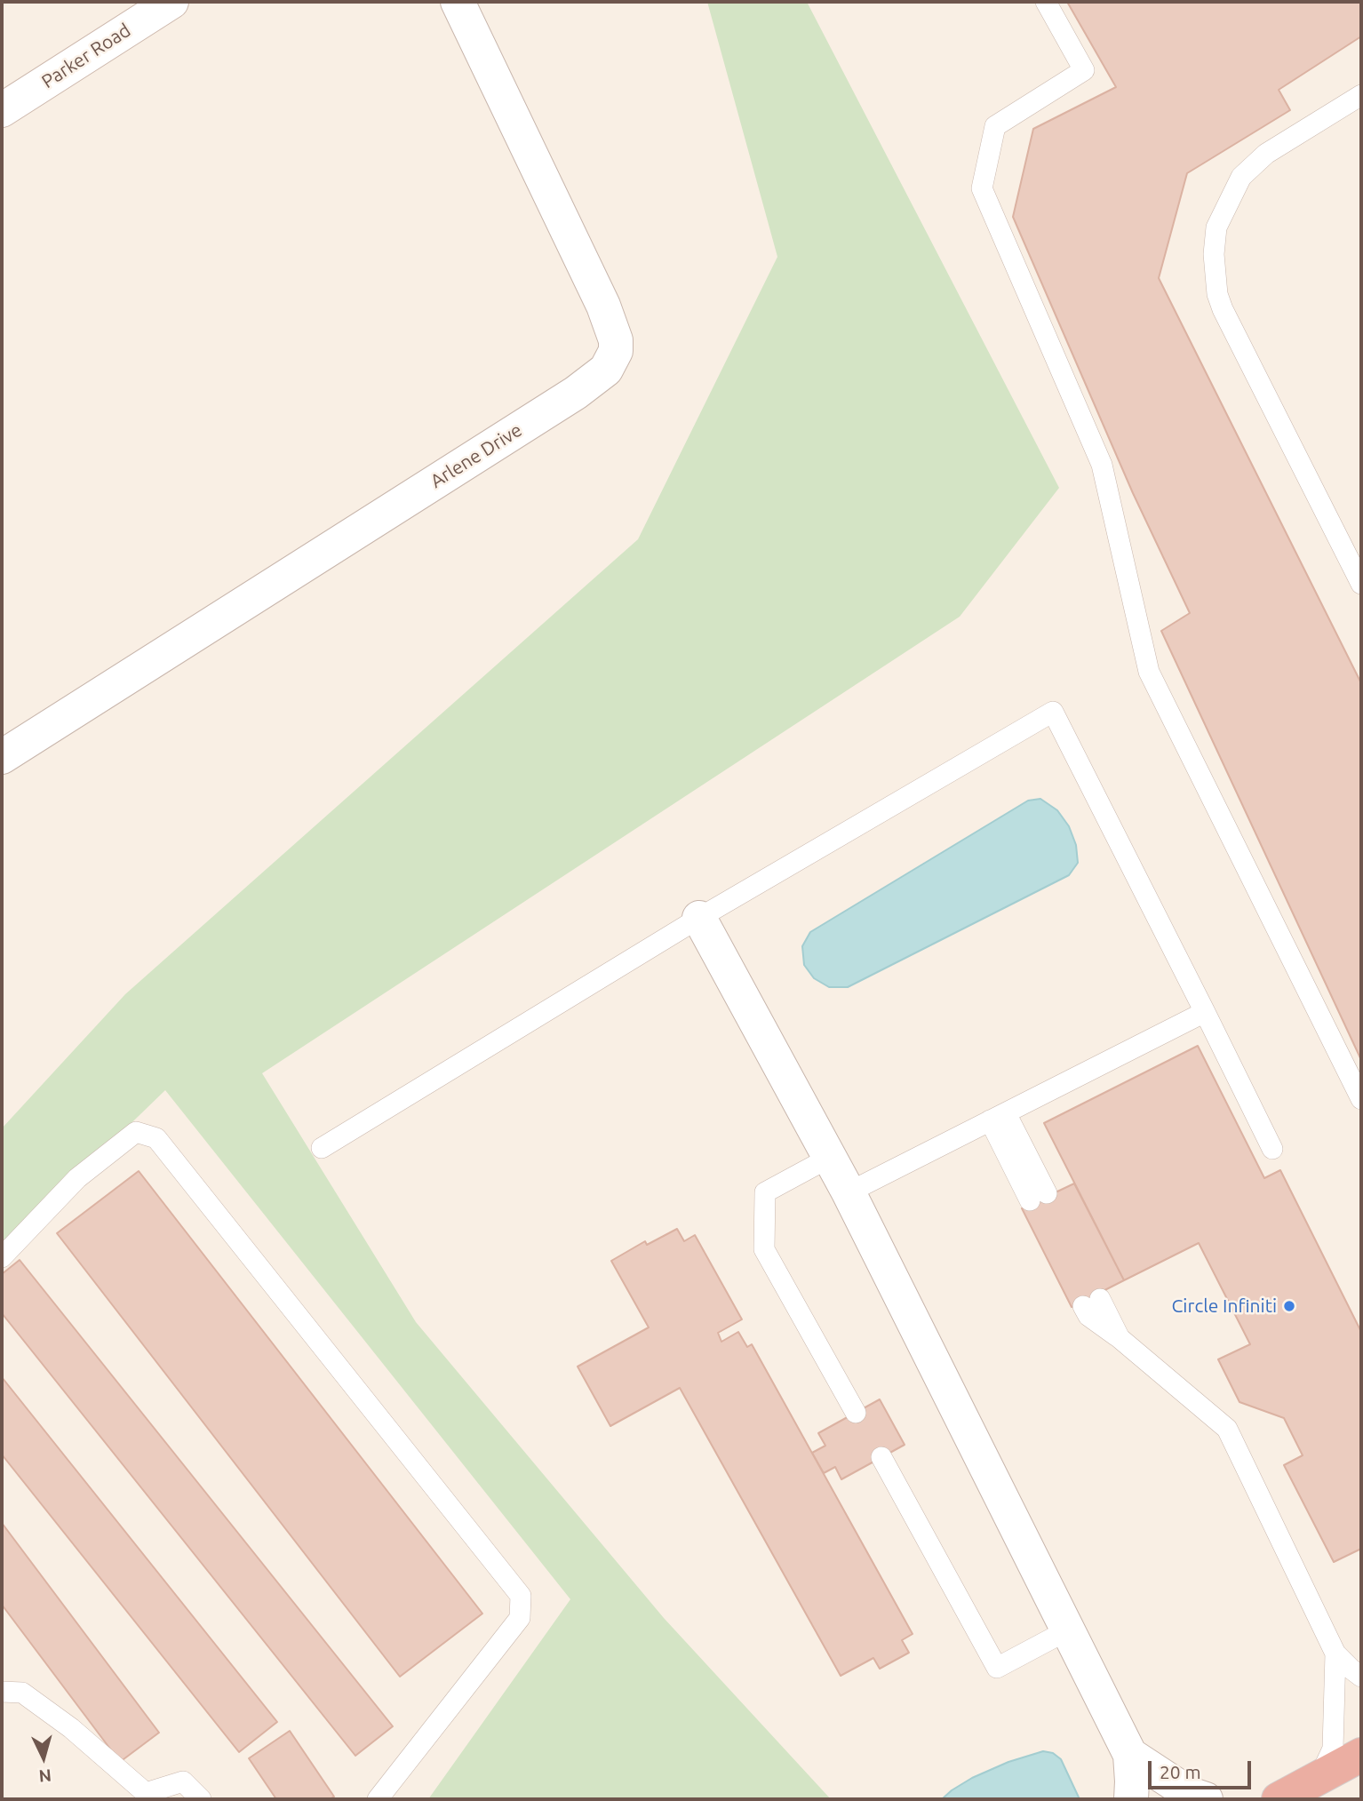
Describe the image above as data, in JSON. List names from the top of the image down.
{
  "streets": {
    "street": ["Parker Road", "Arlene Drive"]
  },
  "places": ["Circle Infiniti"],
  "scale_bar": "20 m",
  "north": "bottom"
}
